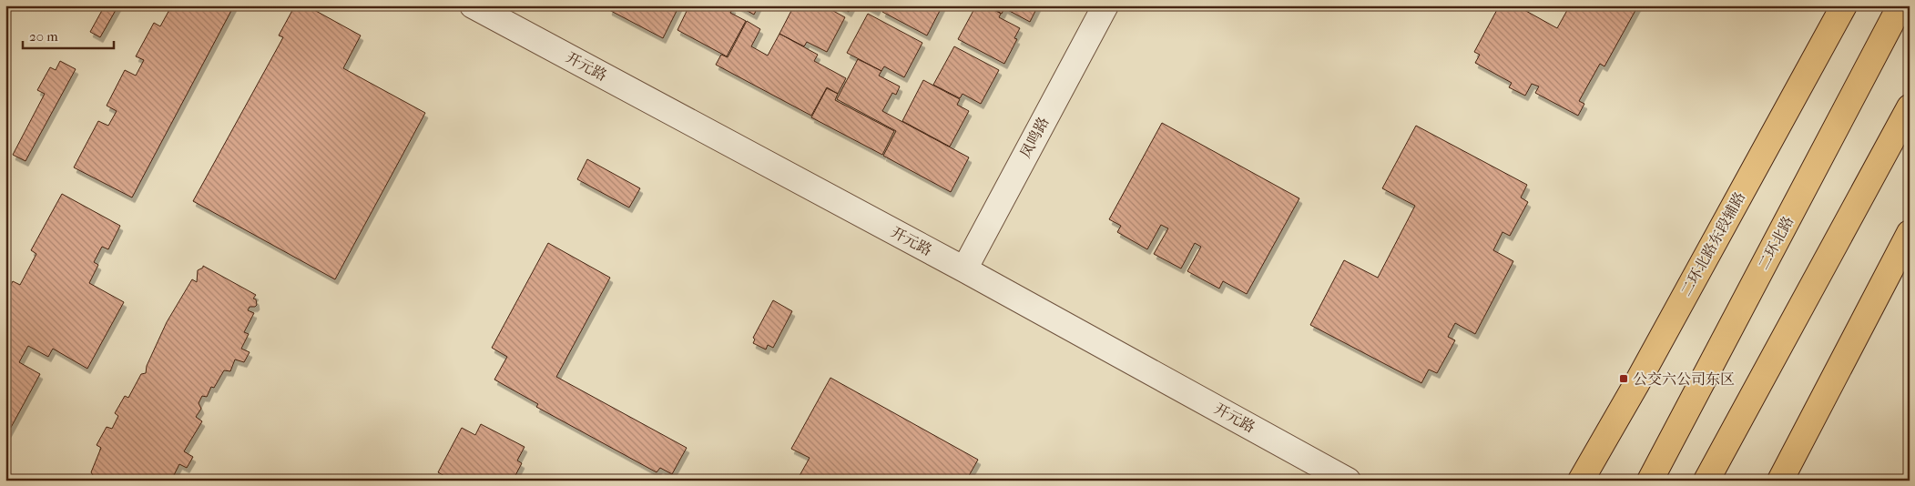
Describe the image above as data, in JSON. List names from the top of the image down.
{
  "streets": {
    "main road": ["二环北路", "二环北路东段辅路"],
    "street": ["开元路", "凤鸣路"]
  },
  "crossings": [
    ["开元路", "凤鸣路"]
  ],
  "places": {
    "transit": ["公交六公司东区"]
  },
  "scale_bar": "20 m"
}
